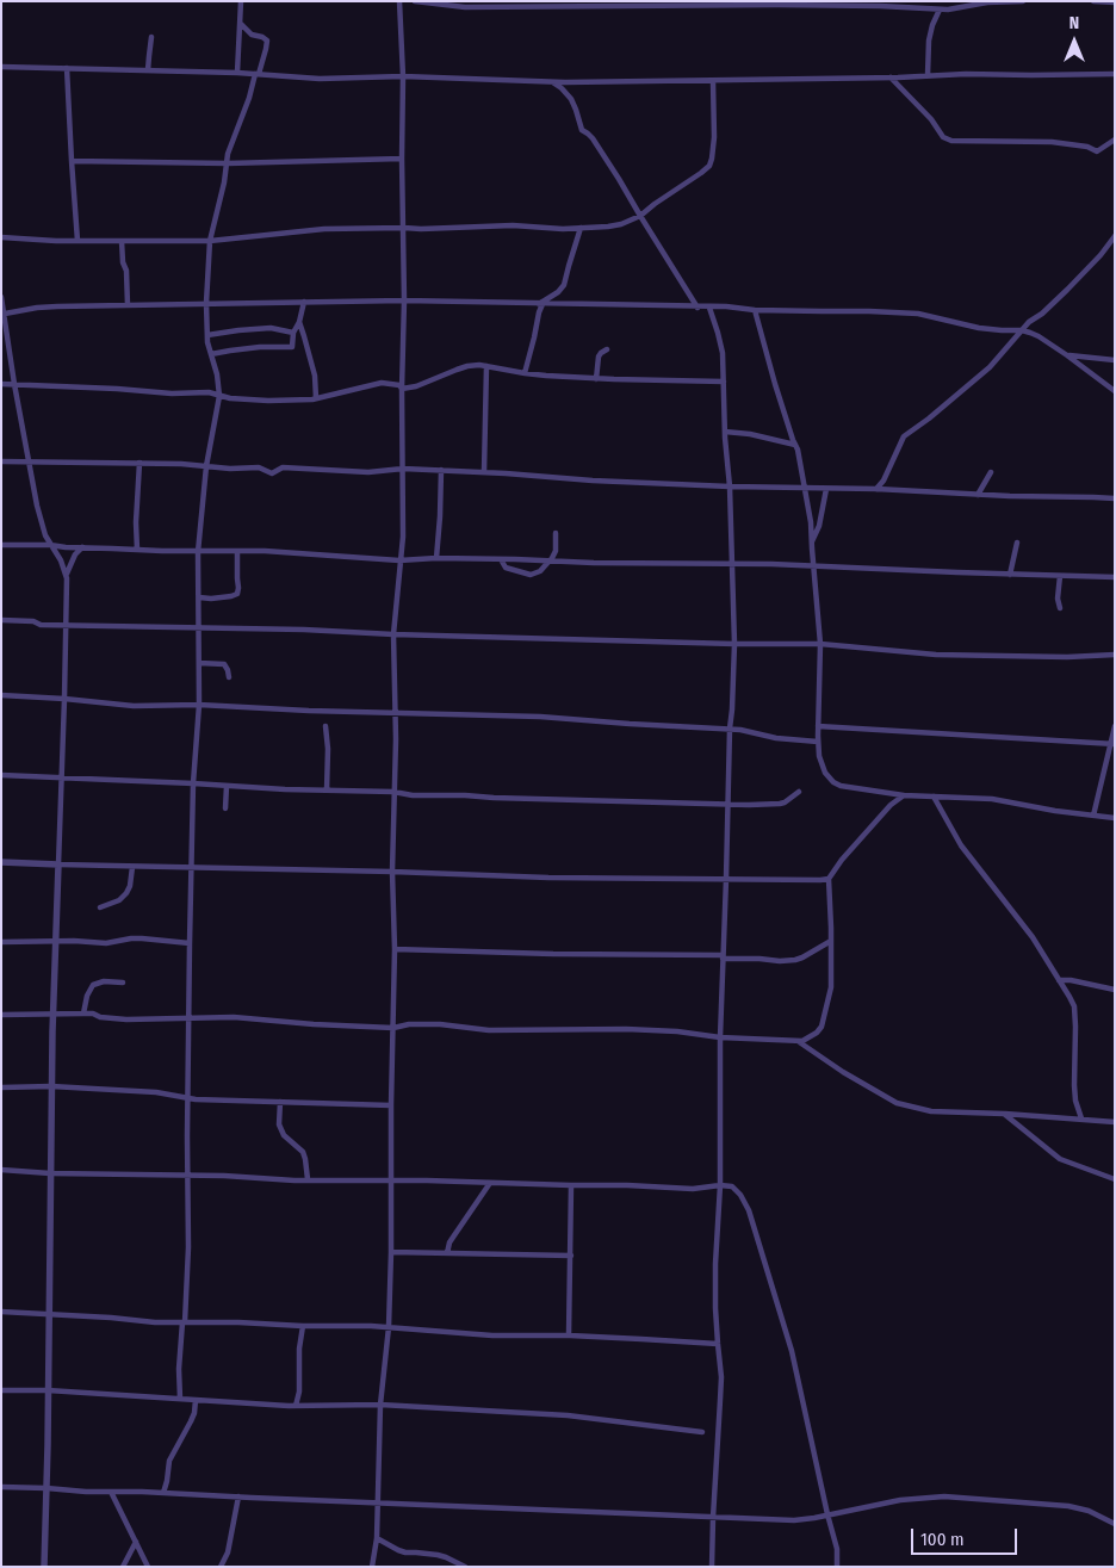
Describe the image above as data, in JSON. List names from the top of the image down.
{
  "scale_bar": "100 m",
  "north": "top"
}
